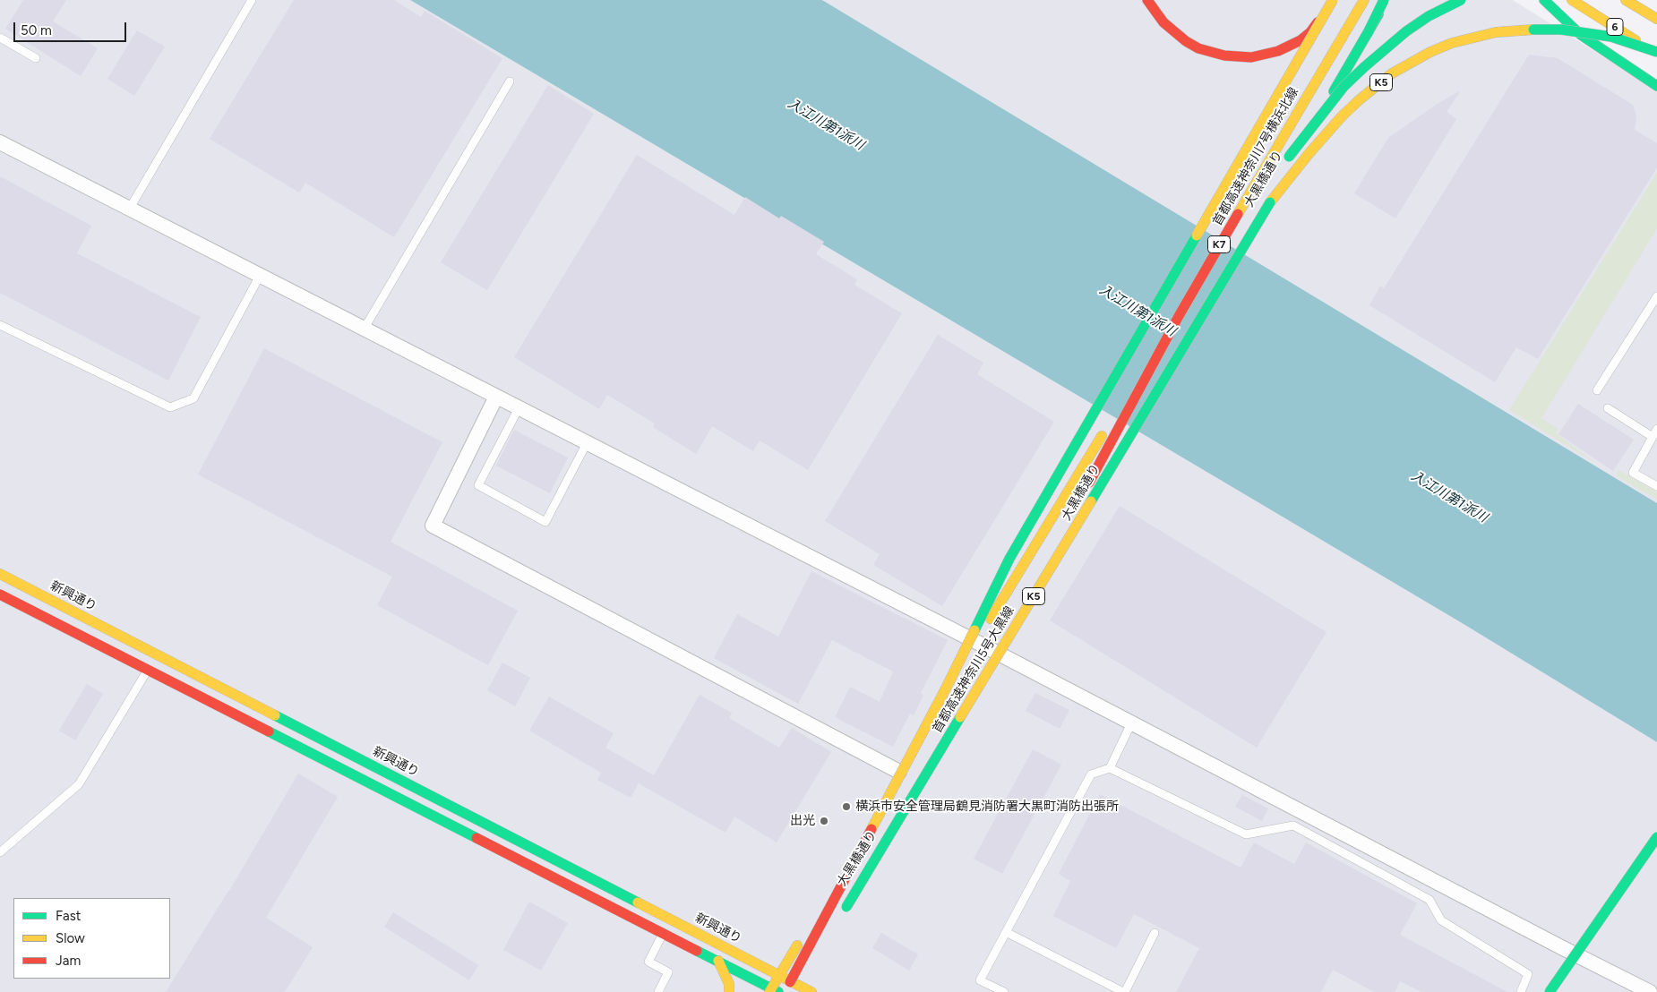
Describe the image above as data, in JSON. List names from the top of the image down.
{
  "streets": {
    "main road": [
      "6",
      "K5",
      "首都高速神奈川7号横浜北線",
      "大黒橋通り",
      "K7",
      "新興通り",
      "首都高速神奈川5号大黒線"
    ]
  },
  "crossings": [
    ["6", "K5"],
    ["K5", "首都高速神奈川5号大黒線"],
    ["大黒橋通り", "新興通り"],
    ["大黒橋通り", "首都高速神奈川5号大黒線"]
  ],
  "water": ["入江川第1派川"],
  "places": ["横浜市安全管理局鶴見消防署大黒町消防出張所", "出光"],
  "legend": ["Fast", "Slow", "Jam"],
  "scale_bar": "50 m"
}
